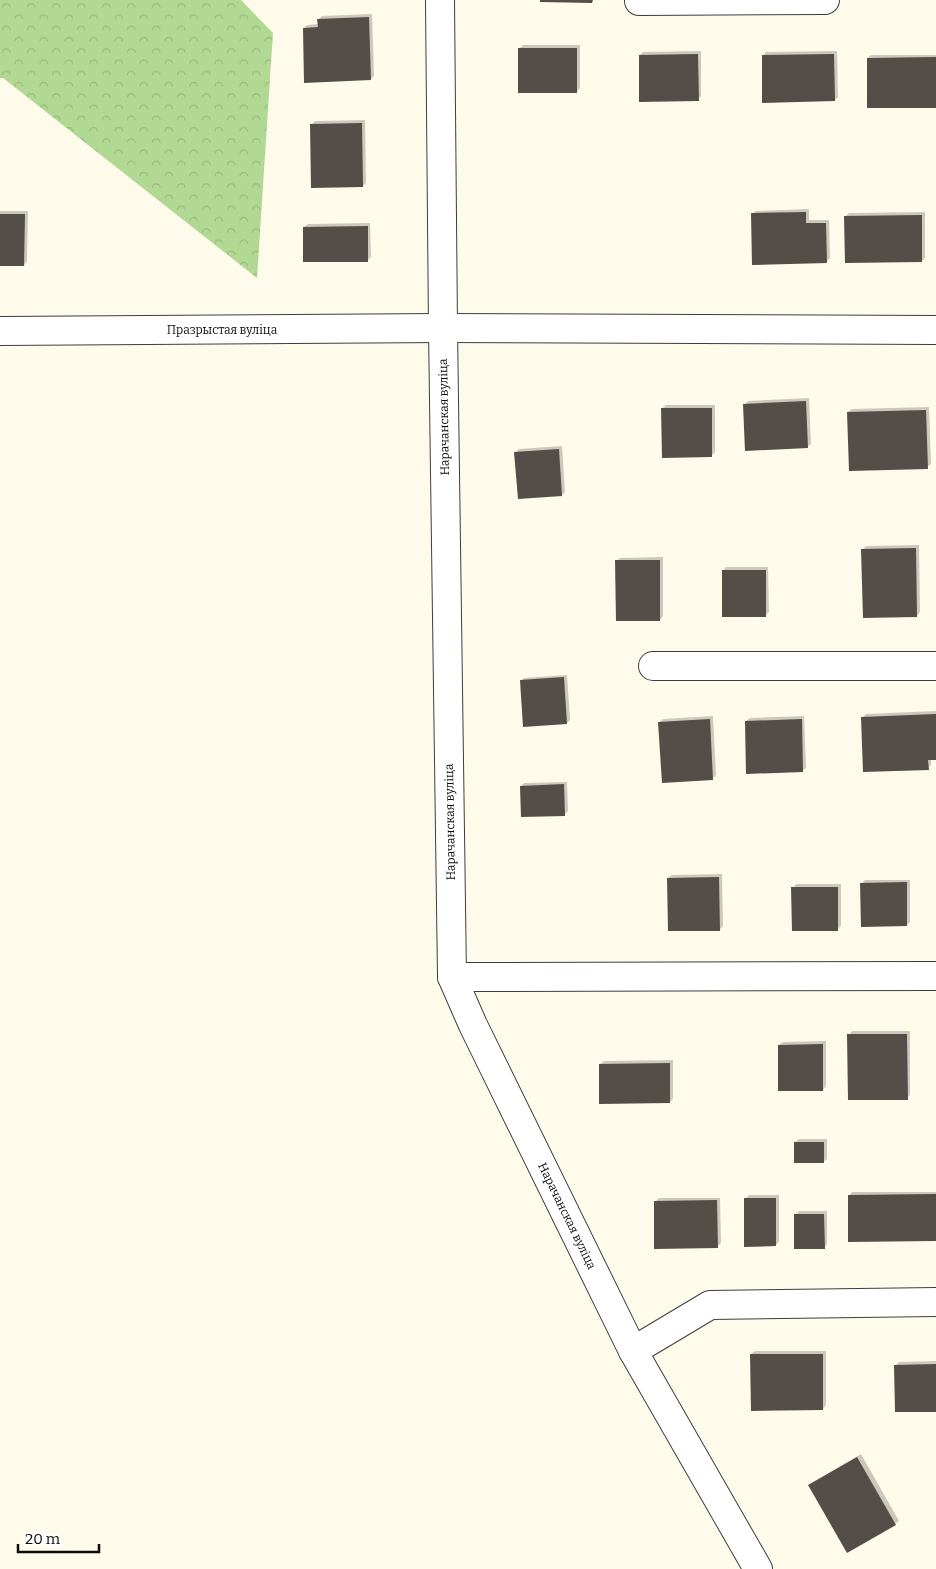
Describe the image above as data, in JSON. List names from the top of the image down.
{
  "streets": {
    "street": ["Празрыстая вуліца", "Нарачанская вуліца"]
  },
  "crossings": [
    ["Празрыстая вуліца", "Нарачанская вуліца"]
  ],
  "scale_bar": "20 m"
}
